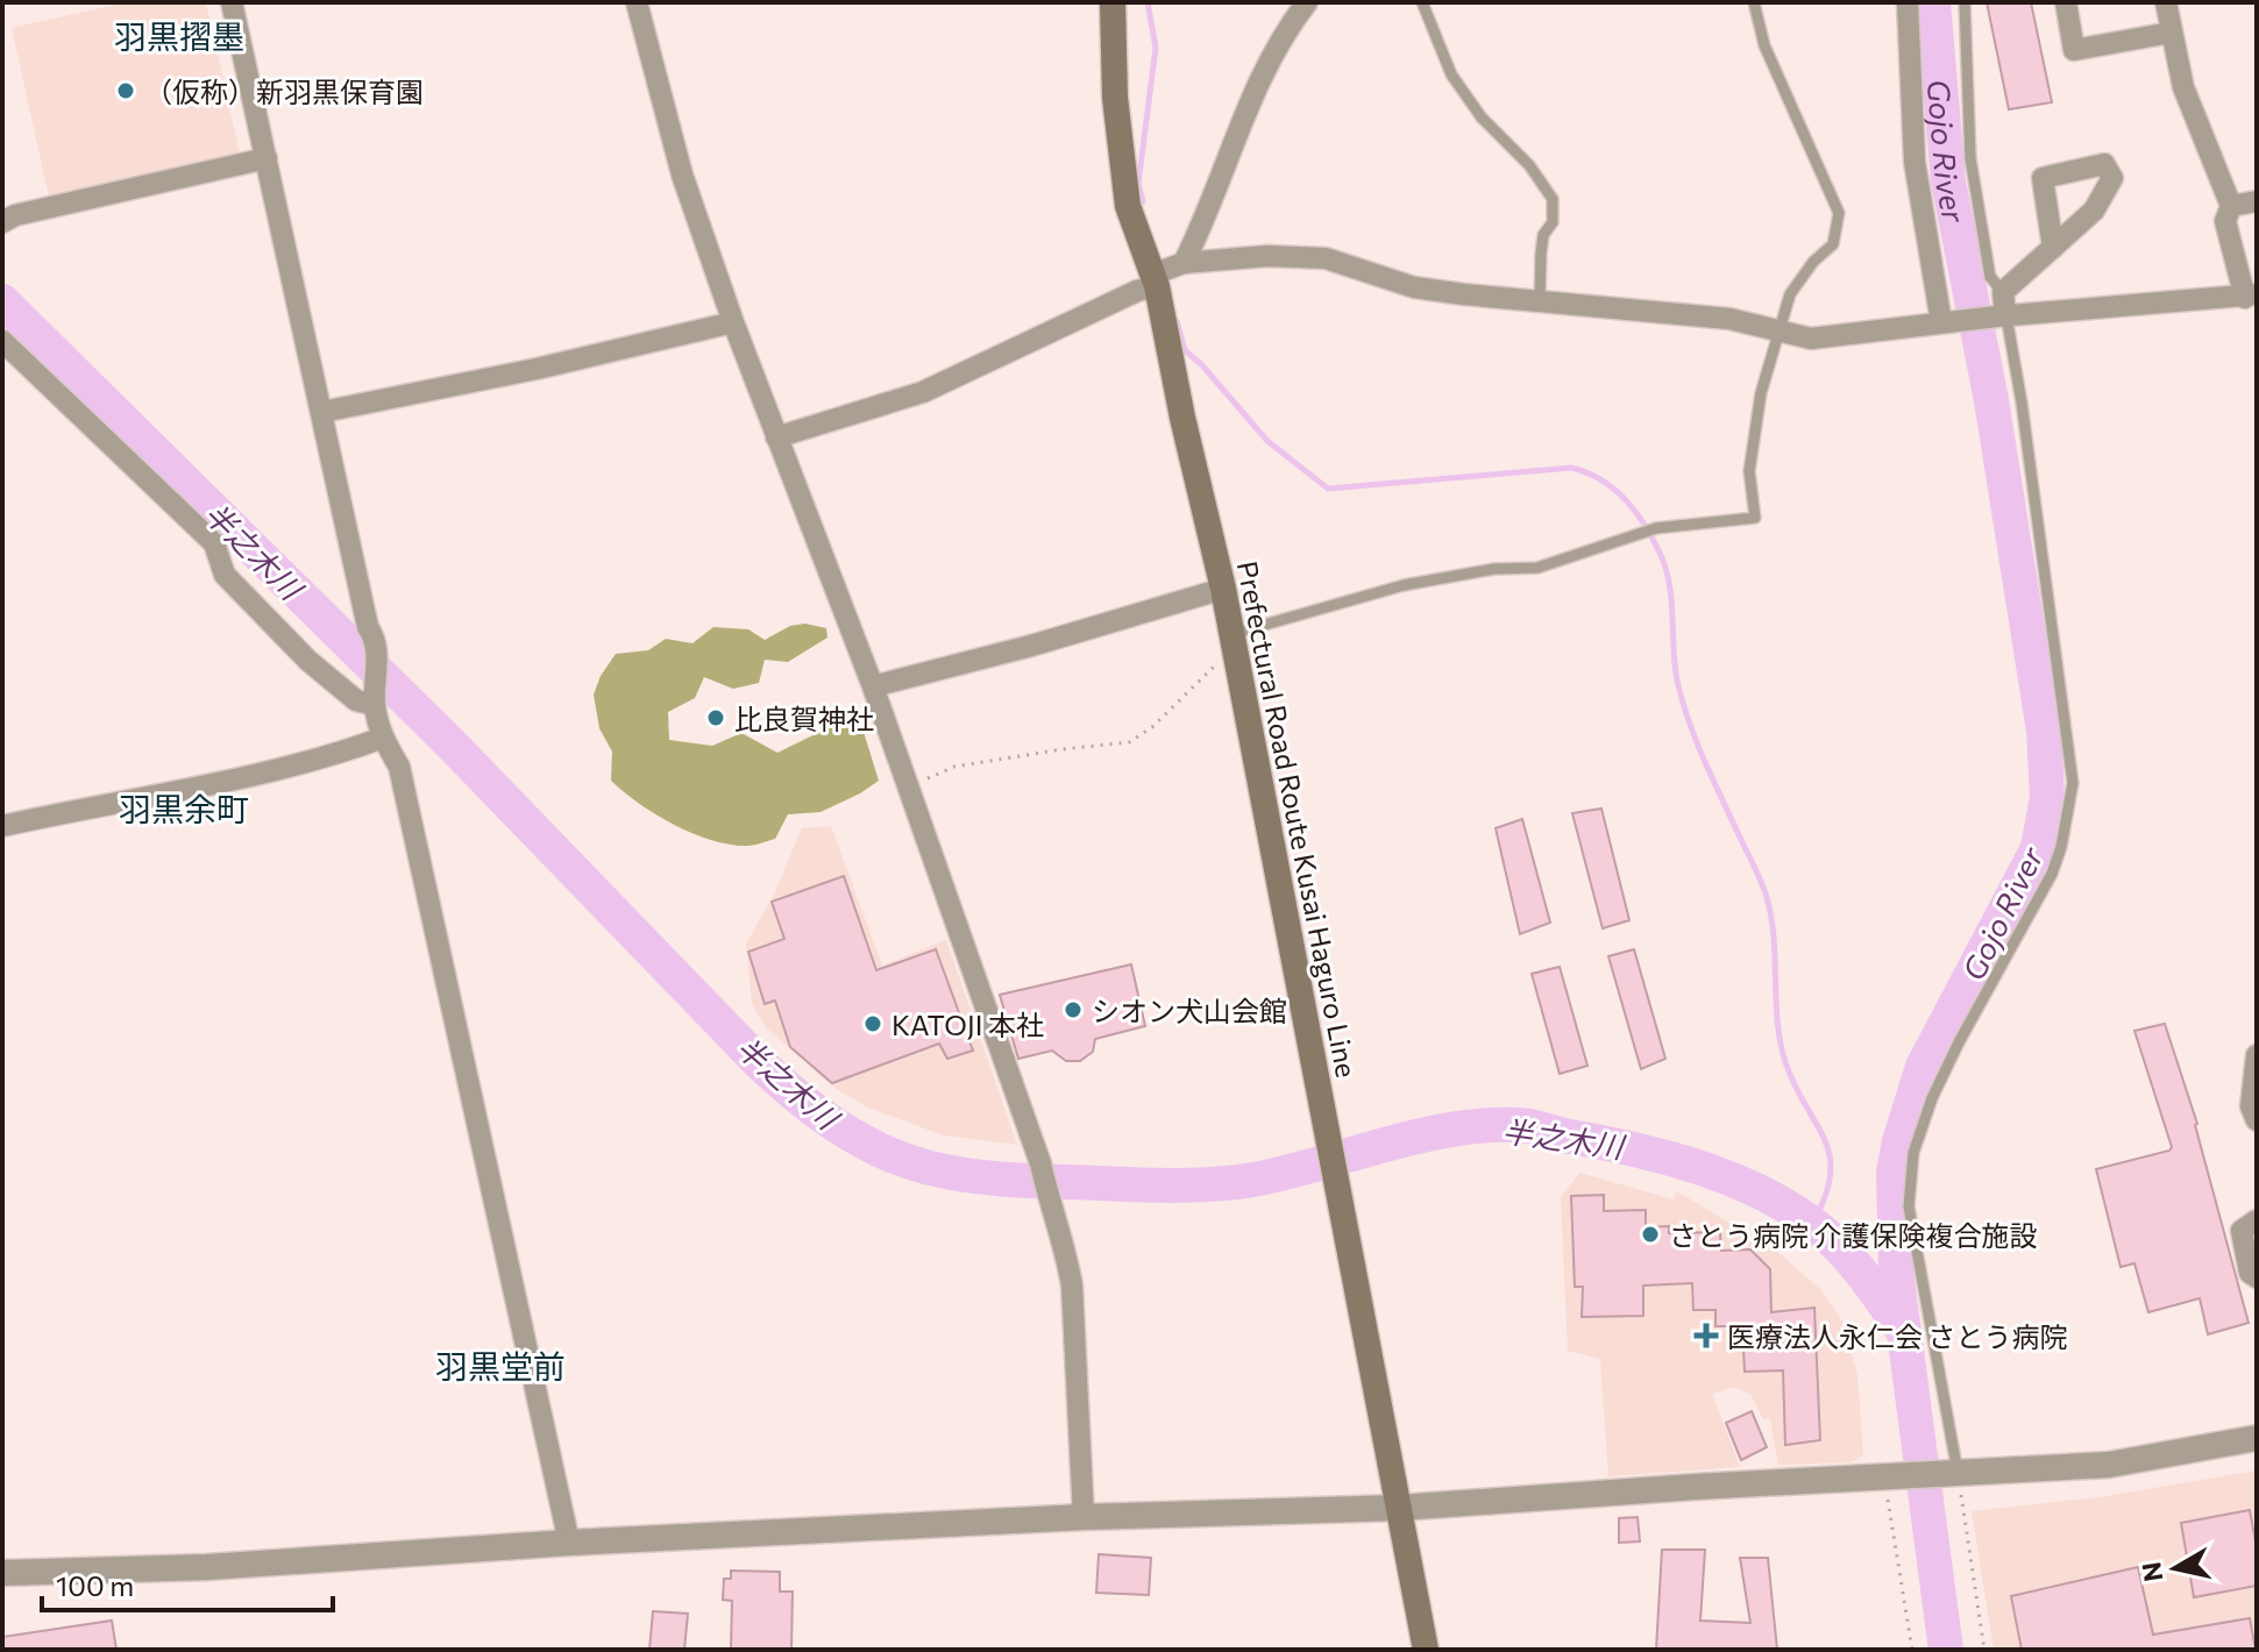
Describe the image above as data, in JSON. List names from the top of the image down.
{
  "streets": {
    "main road": ["Prefectural Road Route Kusai Haguro Line"]
  },
  "districts": ["羽黒摺墨", "羽黒余町", "羽黒堂前"],
  "water": ["Gojo River", "半之木川"],
  "places": {
    "other": [
      "（仮称）新羽黒保育園",
      "比良賀神社",
      "シオン犬山会館",
      "KATOJI 本社",
      "さとう病院 介護保険複合施設"
    ],
    "health": ["医療法人永仁会 さとう病院"]
  },
  "scale_bar": "100 m",
  "north": "left"
}
